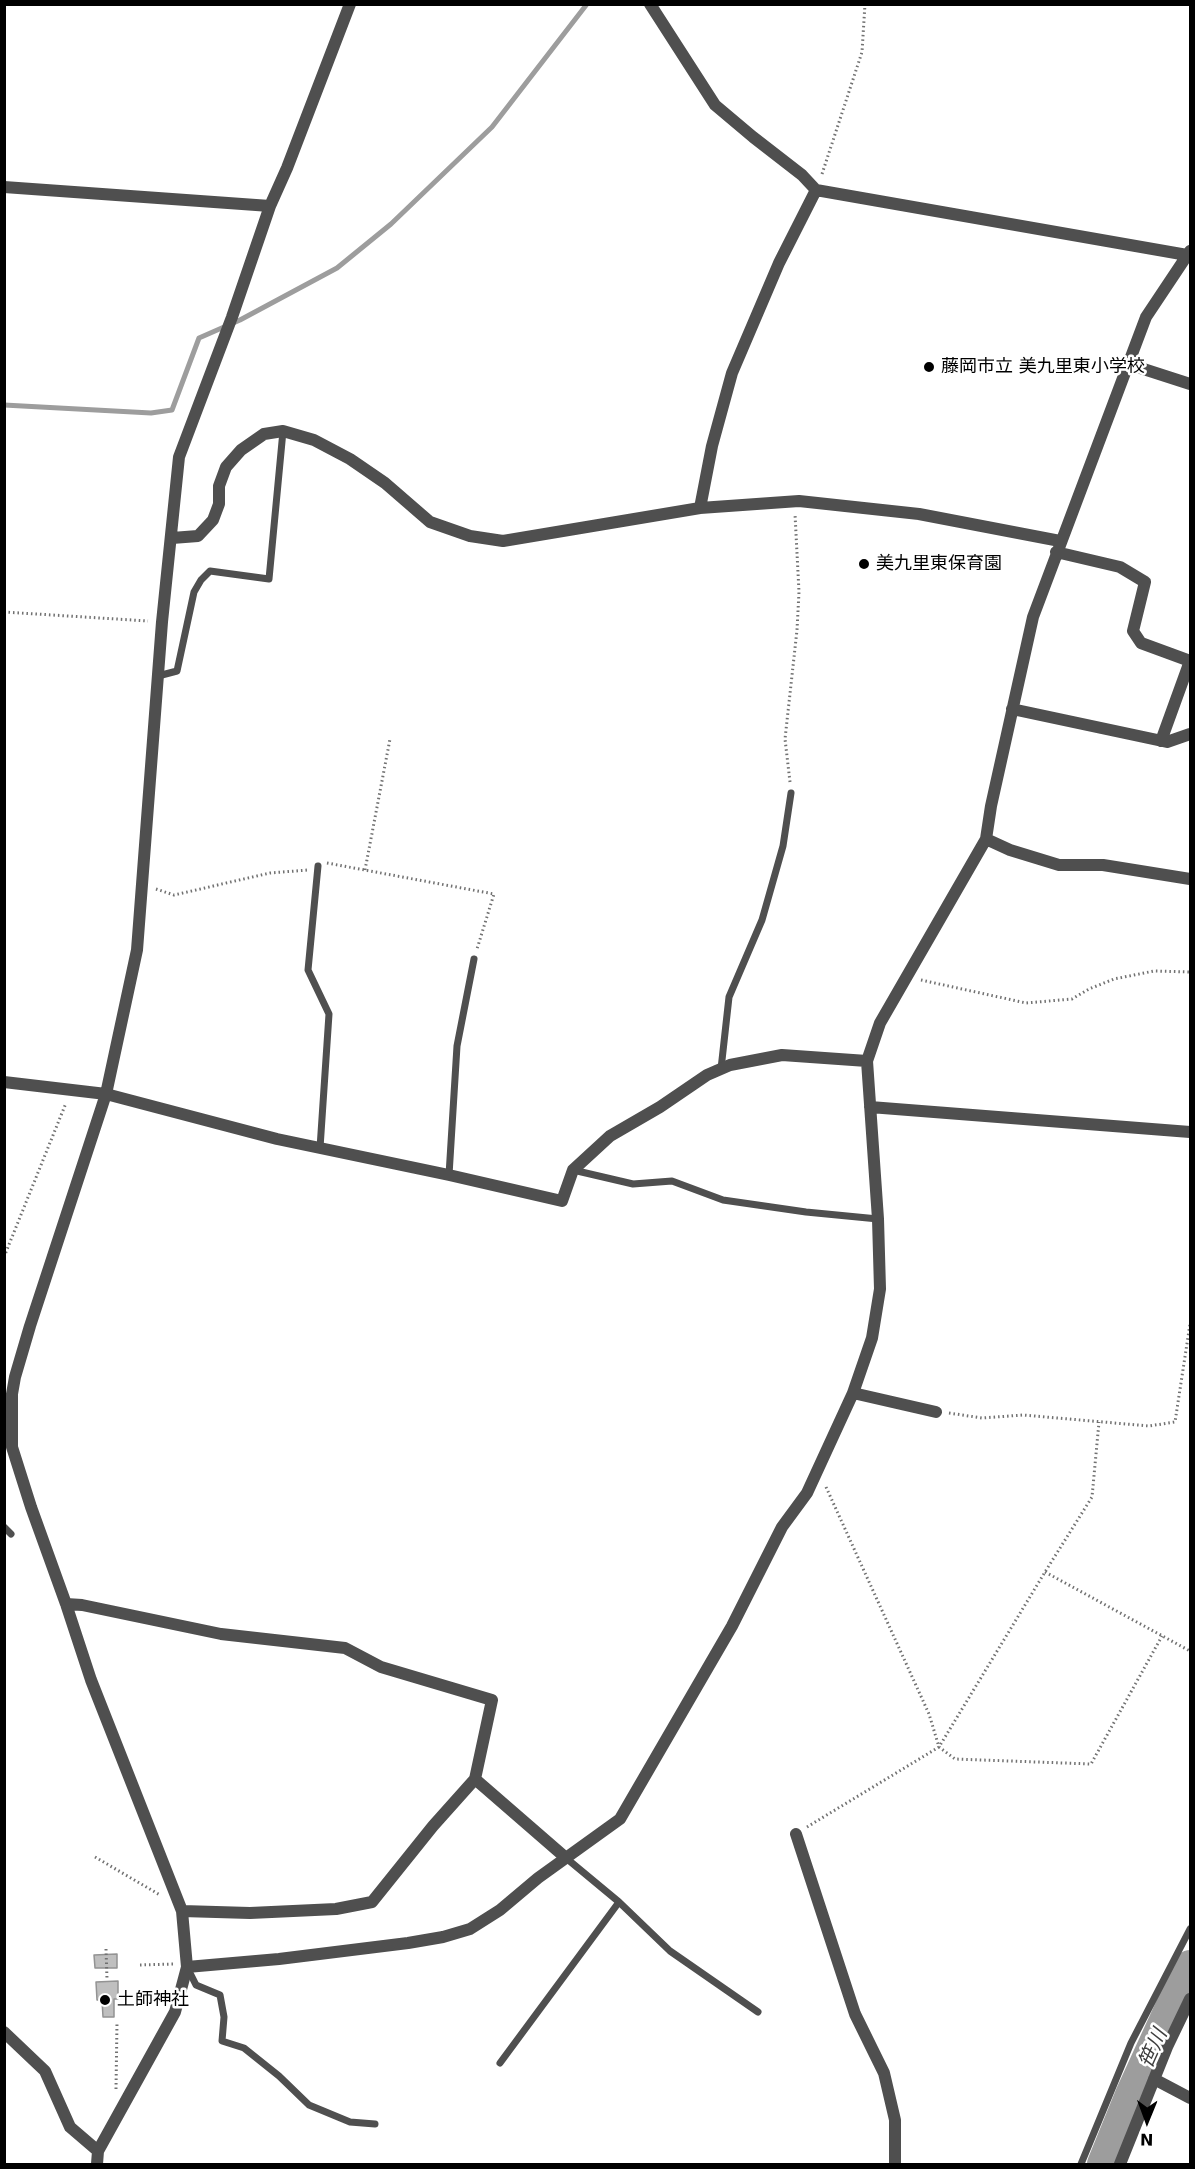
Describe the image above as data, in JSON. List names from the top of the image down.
{
  "water": ["笹川"],
  "places": ["藤岡市立 美九里東小学校", "美九里東保育園", "土師神社"],
  "north": "bottom"
}
